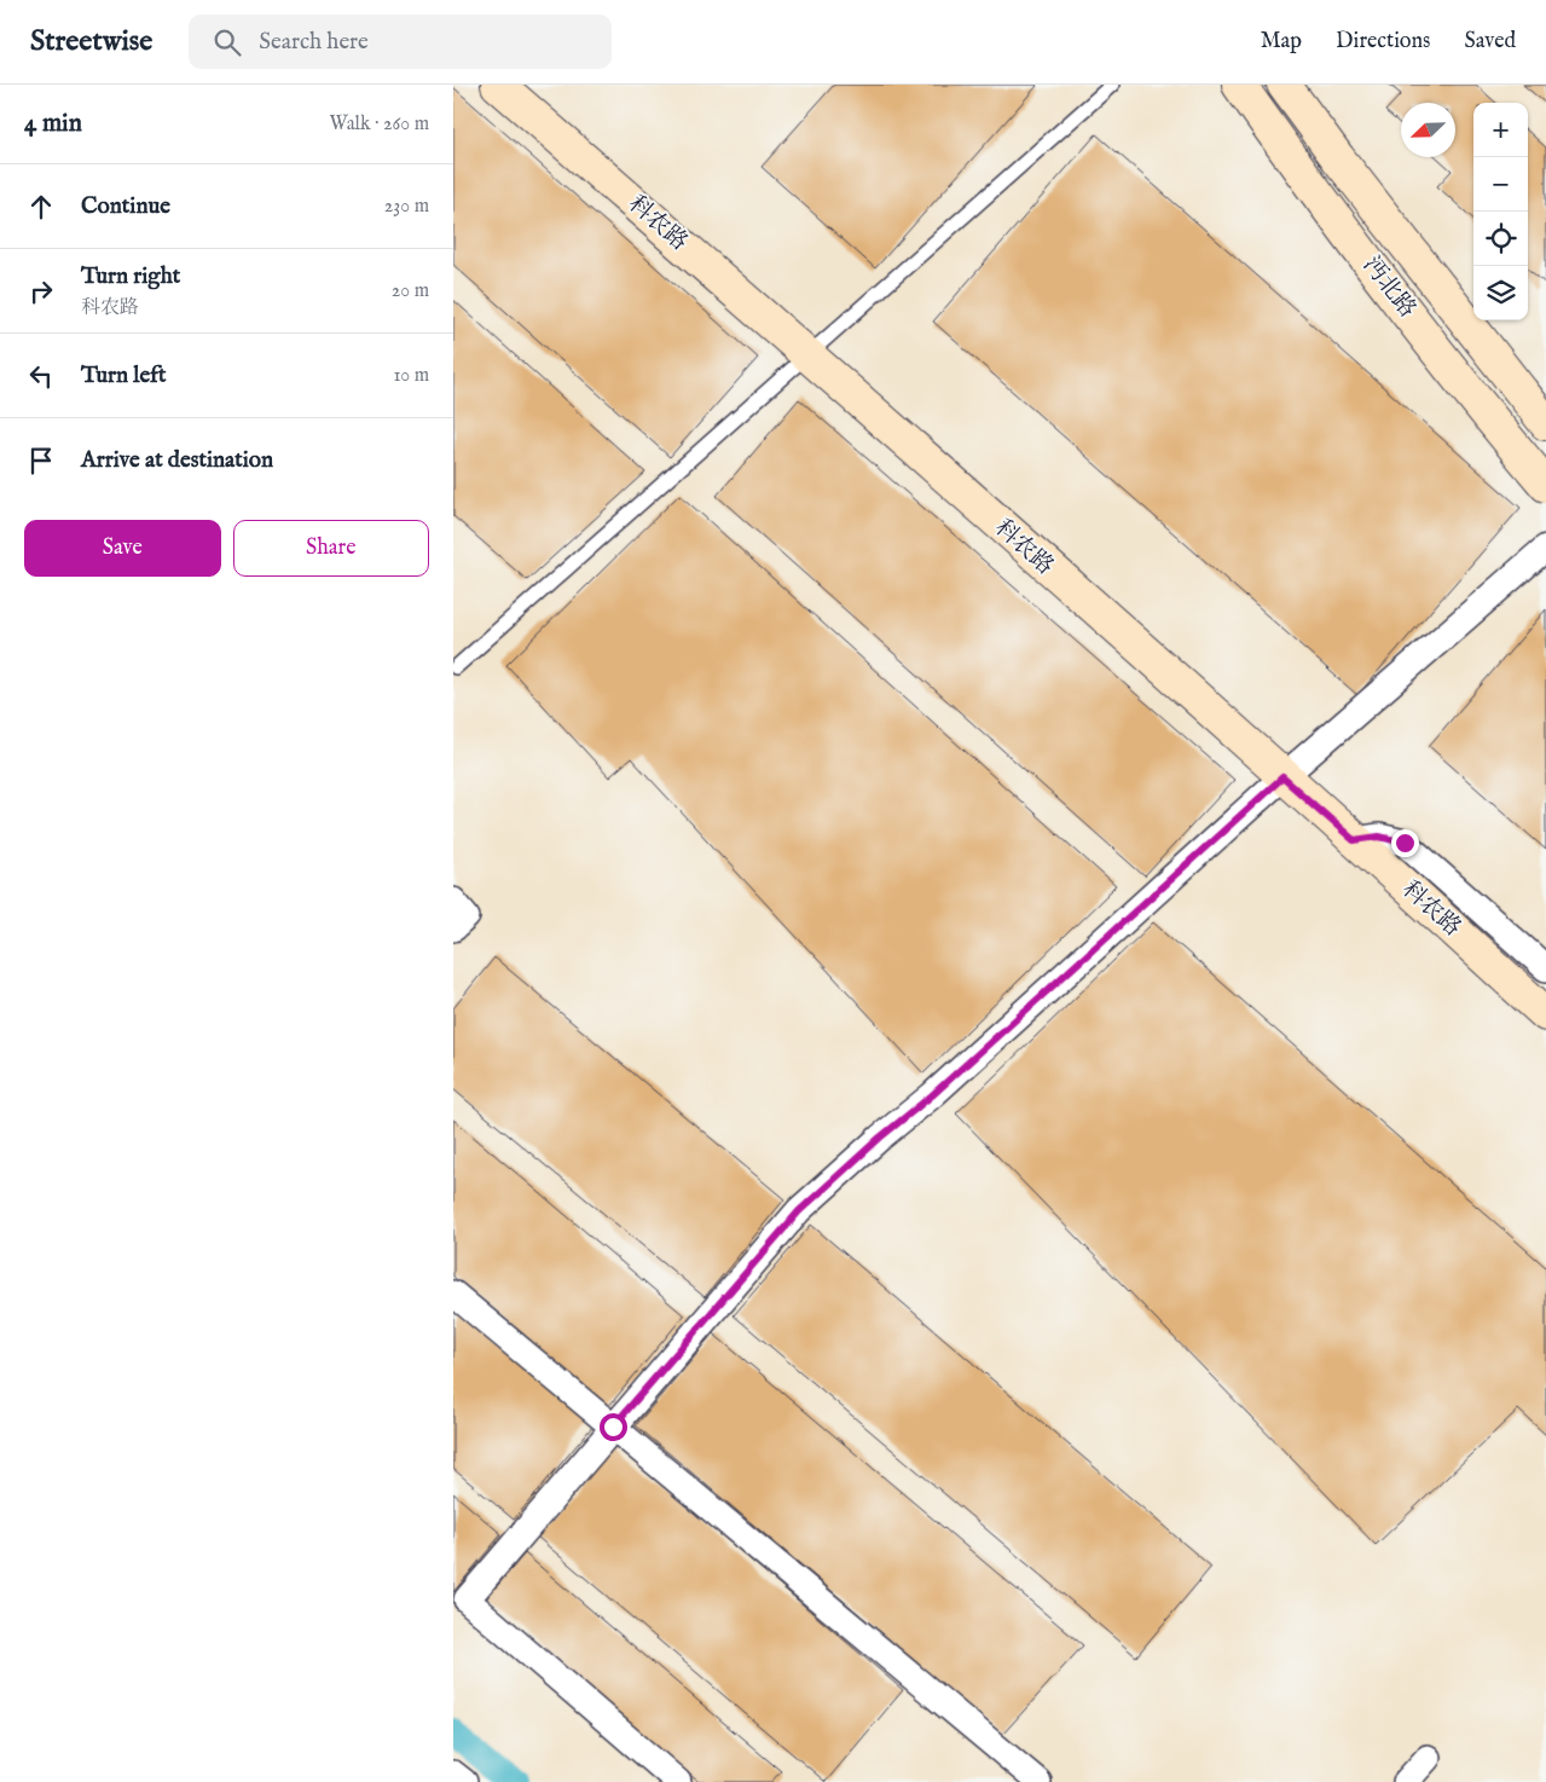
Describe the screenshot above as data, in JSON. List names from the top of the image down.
{
  "streets": {
    "street": ["科农路", "沔北路"]
  },
  "north": "bottom left",
  "page": {
    "header": "Streetwise",
    "search": "Search here",
    "nav": ["Map", "Directions", "Saved"],
    "heading": ["4 min", "Walk · 260 m"],
    "map_buttons": ["+", "−"],
    "list": [
      ["Continue", "230 m"],
      ["Turn right", "科农路", "20 m"],
      ["Turn left", "10 m"],
      "Arrive at destination"
    ],
    "buttons": ["Save", "Share"]
  }
}
